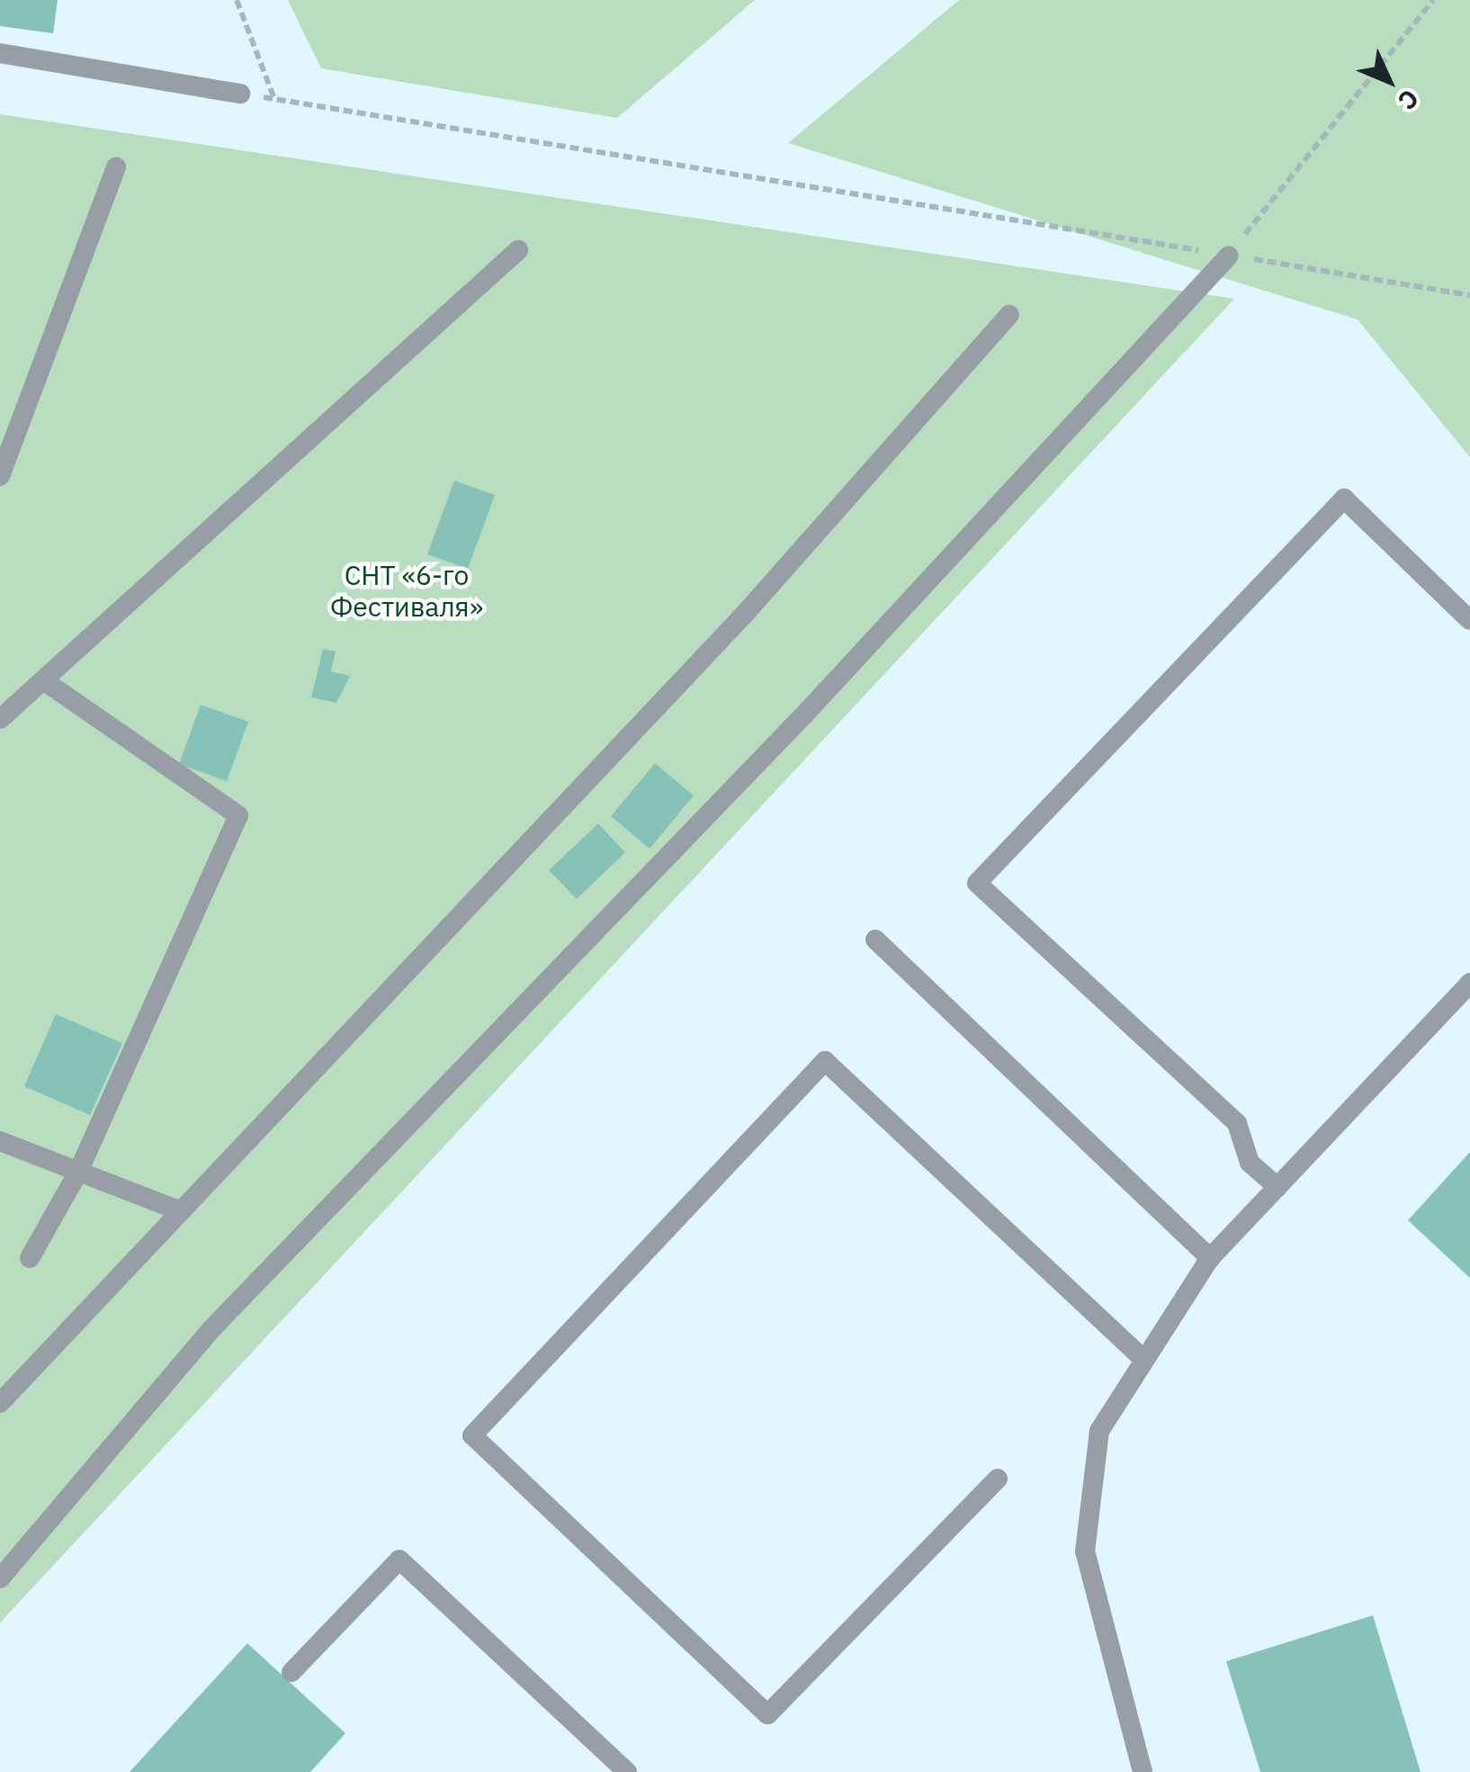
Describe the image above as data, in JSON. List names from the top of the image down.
{
  "parks": ["СНТ «6-го Фестиваля»"],
  "north": "bottom right"
}
